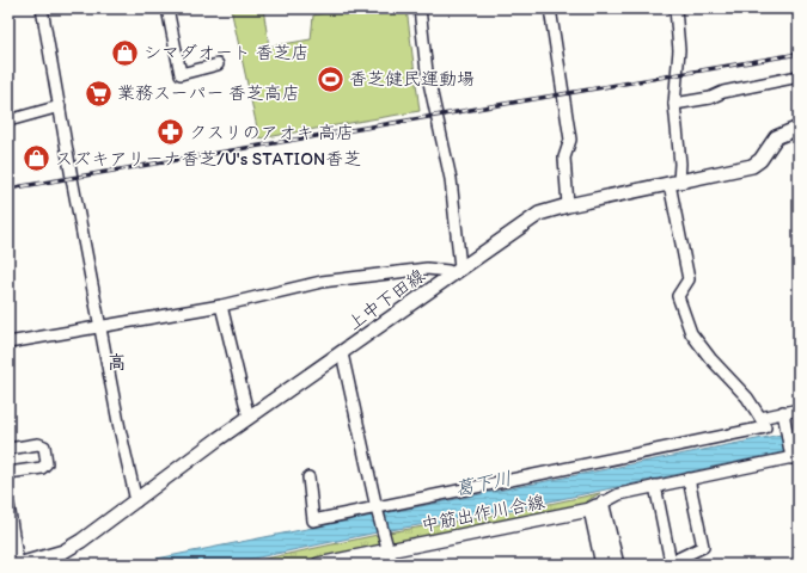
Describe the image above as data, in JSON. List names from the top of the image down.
{
  "streets": {
    "main road": ["上中下田線", "中筋出作川合線"]
  },
  "districts": ["高"],
  "water": ["葛下川"],
  "places": {
    "shop": ["シマダオート 香芝店", "スズキアリーナ香芝/U's STATION香芝"],
    "sports": ["香芝健民運動場"],
    "supermarket": ["業務スーパー 香芝高店"],
    "pharmacy": ["クスリのアオキ 高店"]
  }
}
